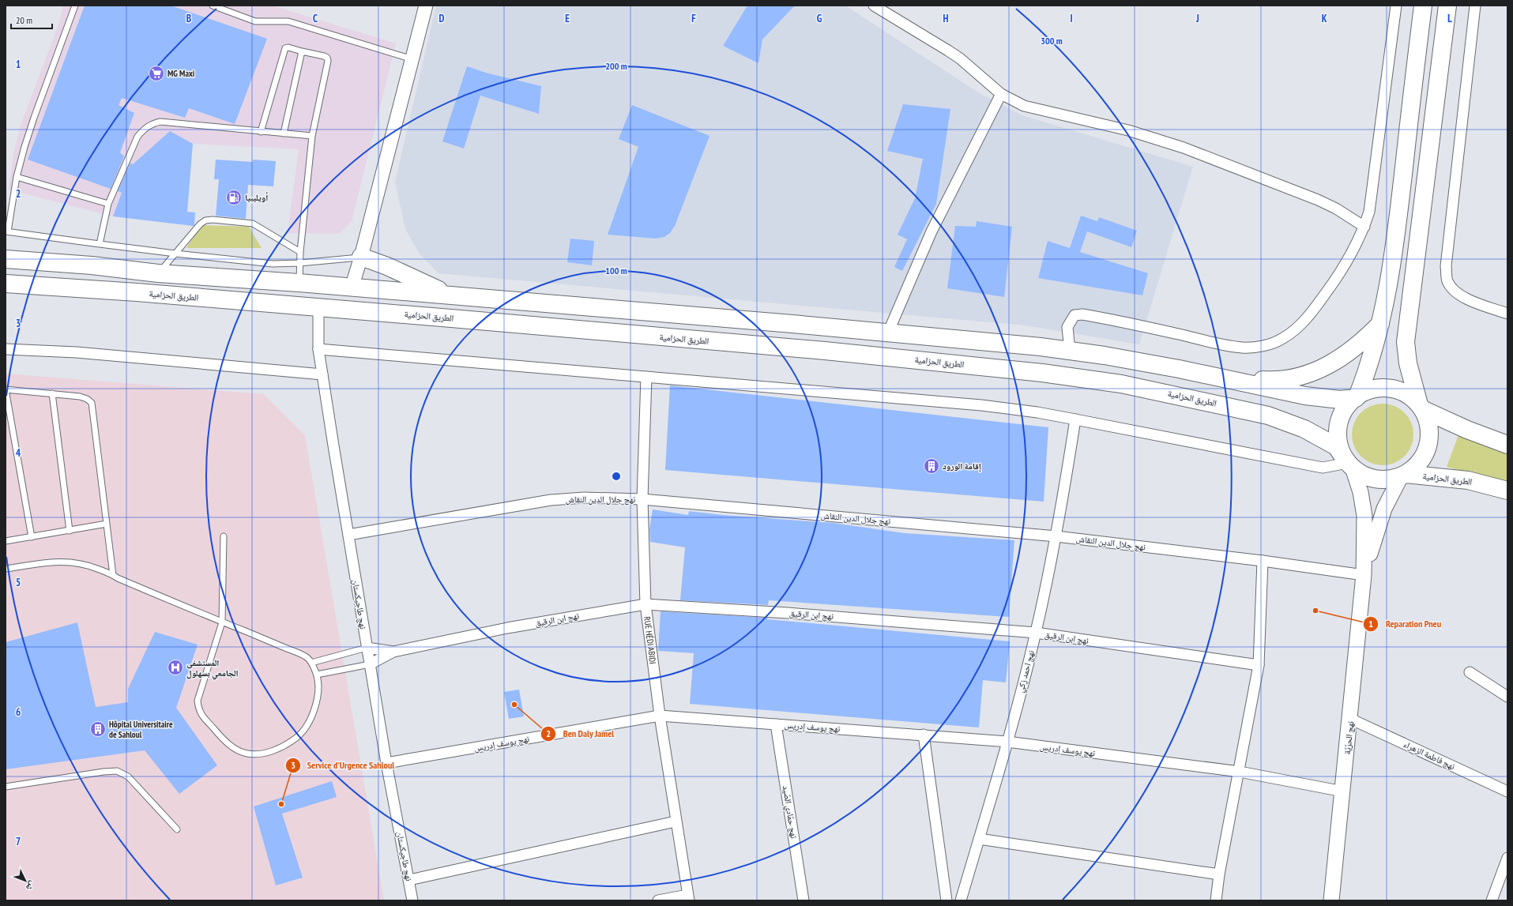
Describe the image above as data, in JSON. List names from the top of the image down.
{
  "streets": {
    "highway": ["الطريق الحزامية"],
    "main road": ["نهج الحرّيّة"],
    "street": [
      "نهج جلال الدين النقاش",
      "نهج طاجيكستان",
      "نهج ابن الرقيق",
      "RUE HÉDI ABIDI",
      "نهج احمد زكي",
      "نهج يوسف إدريس",
      "نهج فاطمة الزهراء",
      "نهج حمّادي الصّيد"
    ]
  },
  "crossings": [
    ["الطريق الحزامية", "نهج طاجيكستان"],
    ["نهج جلال الدين النقاش", "نهج طاجيكستان"],
    ["نهج جلال الدين النقاش", "RUE HÉDI ABIDI"],
    ["نهج جلال الدين النقاش", "نهج احمد زكي"],
    ["نهج جلال الدين النقاش", "نهج الحرّيّة"],
    ["نهج طاجيكستان", "نهج ابن الرقيق"],
    ["نهج طاجيكستان", "نهج يوسف إدريس"],
    ["نهج ابن الرقيق", "RUE HÉDI ABIDI"],
    ["نهج ابن الرقيق", "نهج احمد زكي"],
    ["RUE HÉDI ABIDI", "نهج يوسف إدريس"],
    ["نهج احمد زكي", "نهج يوسف إدريس"],
    ["نهج يوسف إدريس", "نهج الحرّيّة"],
    ["نهج يوسف إدريس", "نهج حمّادي الصّيد"],
    ["نهج الحرّيّة", "نهج فاطمة الزهراء"]
  ],
  "places": {
    "supermarket": ["MG Maxi"],
    "fuel station": ["أويليبيا"],
    "building": ["إقامة الورود", "Hôpital Universitaire de Sahloul"],
    "other": ["Reparation Pneu", "Ben Daly Jamel", "Service d'Urgence Sahloul"],
    "hospital": ["المستشفى الجامعي بسهلول"]
  },
  "scale_bar": "20 m",
  "north": "bottom right",
  "grid": {
    "columns": [
      "B",
      "C",
      "D",
      "E",
      "F",
      "G",
      "H",
      "I",
      "J",
      "K",
      "L"
    ],
    "rows": [
      "1",
      "2",
      "3",
      "4",
      "5",
      "6",
      "7"
    ]
  },
  "rings": ["300 m", "200 m", "100 m"]
}
